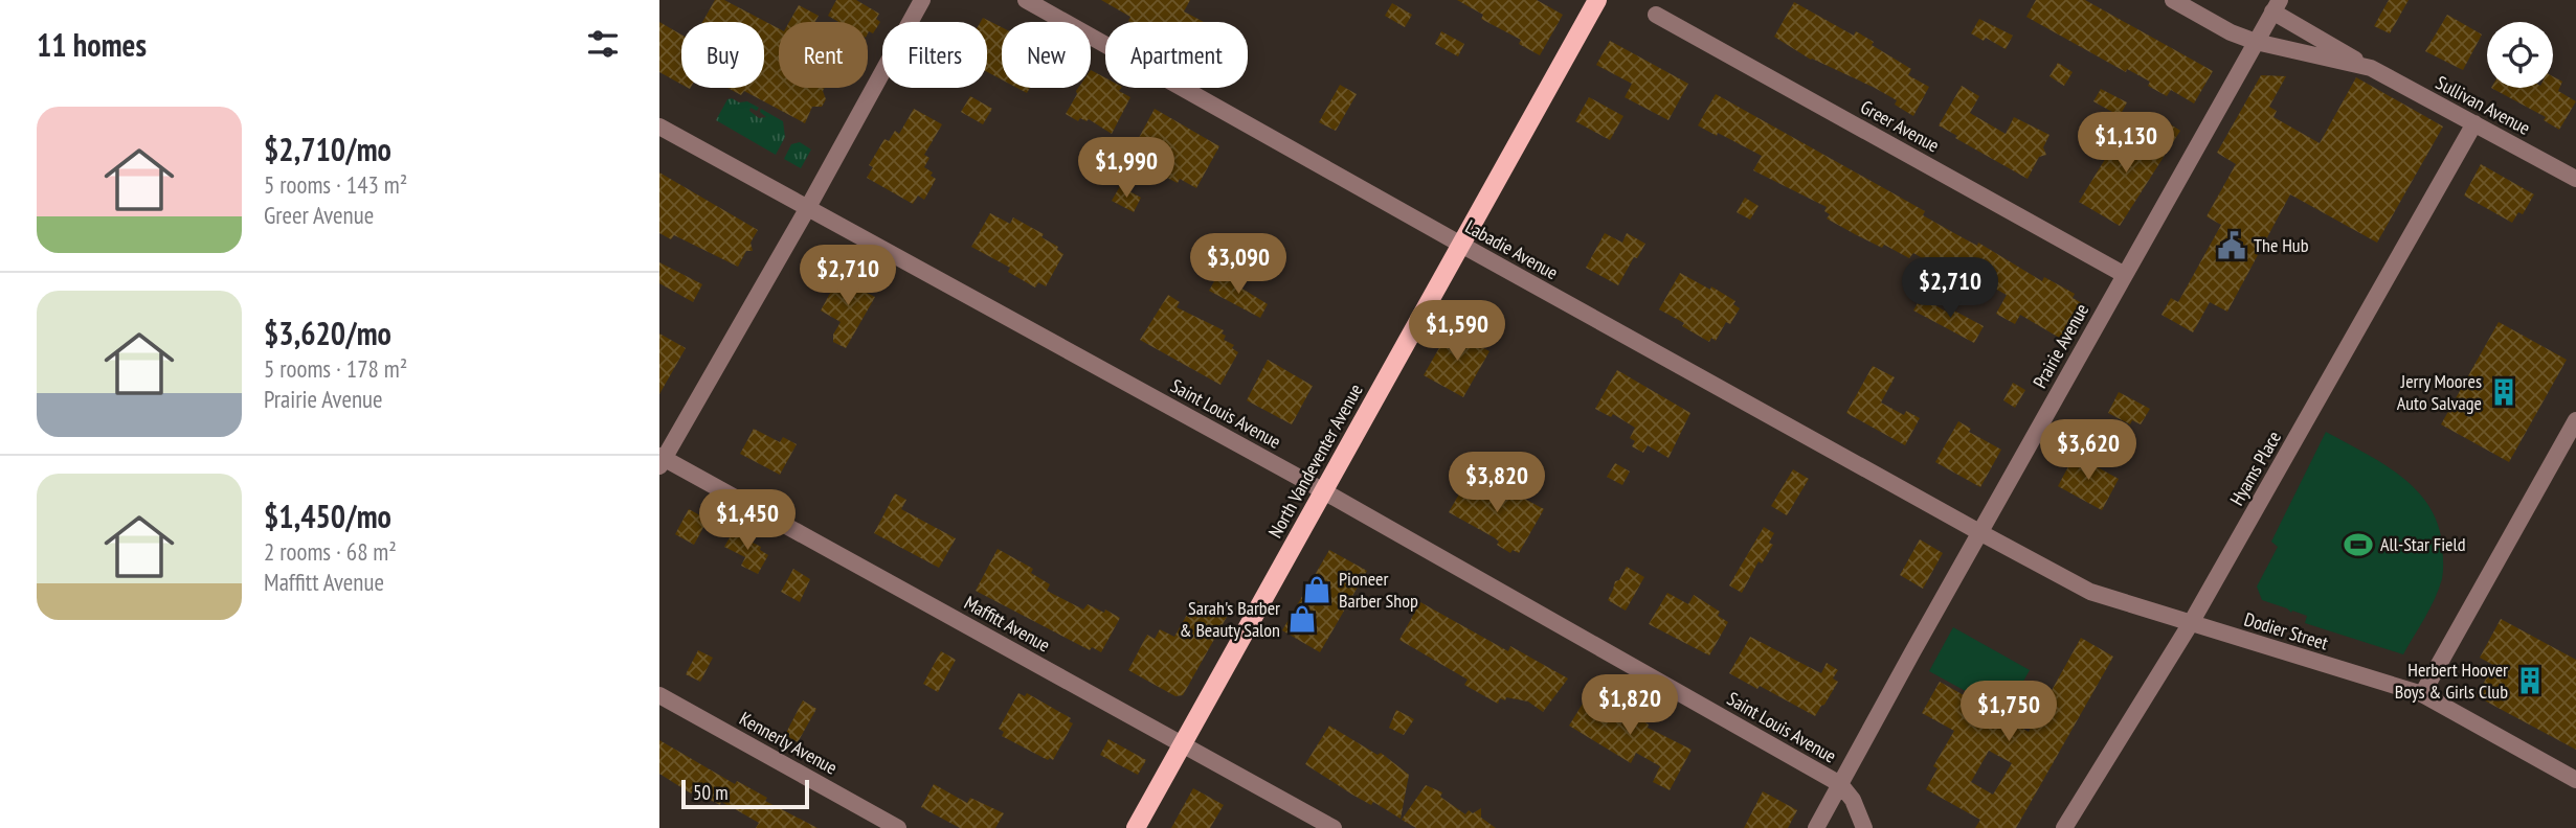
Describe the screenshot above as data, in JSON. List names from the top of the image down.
{
  "streets": {
    "main road": ["North Vandeventer Avenue"],
    "street": [
      "Sullivan Avenue",
      "Greer Avenue",
      "Labadie Avenue",
      "Prairie Avenue",
      "Saint Louis Avenue",
      "Hyams Place",
      "Maffitt Avenue",
      "Dodier Street",
      "Kennerly Avenue"
    ]
  },
  "crossings": [
    ["Sullivan Avenue", "Prairie Avenue"],
    ["Sullivan Avenue", "Hyams Place"],
    ["Greer Avenue", "Prairie Avenue"],
    ["Labadie Avenue", "Prairie Avenue"],
    ["Labadie Avenue", "North Vandeventer Avenue"],
    ["Labadie Avenue", "Dodier Street"],
    ["Prairie Avenue", "Saint Louis Avenue"],
    ["Prairie Avenue", "Dodier Street"],
    ["Saint Louis Avenue", "North Vandeventer Avenue"],
    ["North Vandeventer Avenue", "Maffitt Avenue"],
    ["Hyams Place", "Dodier Street"]
  ],
  "places": {
    "public building": ["The Hub"],
    "building": ["Jerry Moores Auto Salvage", "Herbert Hoover Boys & Girls Club"],
    "sports": ["All-Star Field"],
    "shop": ["Pioneer Barber Shop", "Sarah's Barber & Beauty Salon"]
  },
  "scale_bar": "50 m",
  "page": {
    "heading": "11 homes",
    "chip": [
      "Buy",
      "Rent",
      "Filters",
      "New",
      "Apartment"
    ],
    "list": [
      {
        "name": "$2,710/mo",
        "note": "5 rooms · 143 m² · Greer Avenue"
      },
      {
        "name": "$3,620/mo",
        "note": "5 rooms · 178 m² · Prairie Avenue"
      },
      {
        "name": "$1,450/mo",
        "note": "2 rooms · 68 m² · Maffitt Avenue"
      }
    ],
    "price": [
      "$1,130",
      "$1,990",
      "$3,090",
      "$2,710",
      "$2,710",
      "$1,590",
      "$3,620",
      "$3,820",
      "$1,450",
      "$1,820",
      "$1,750"
    ],
    "scale": "50 m"
  }
}
